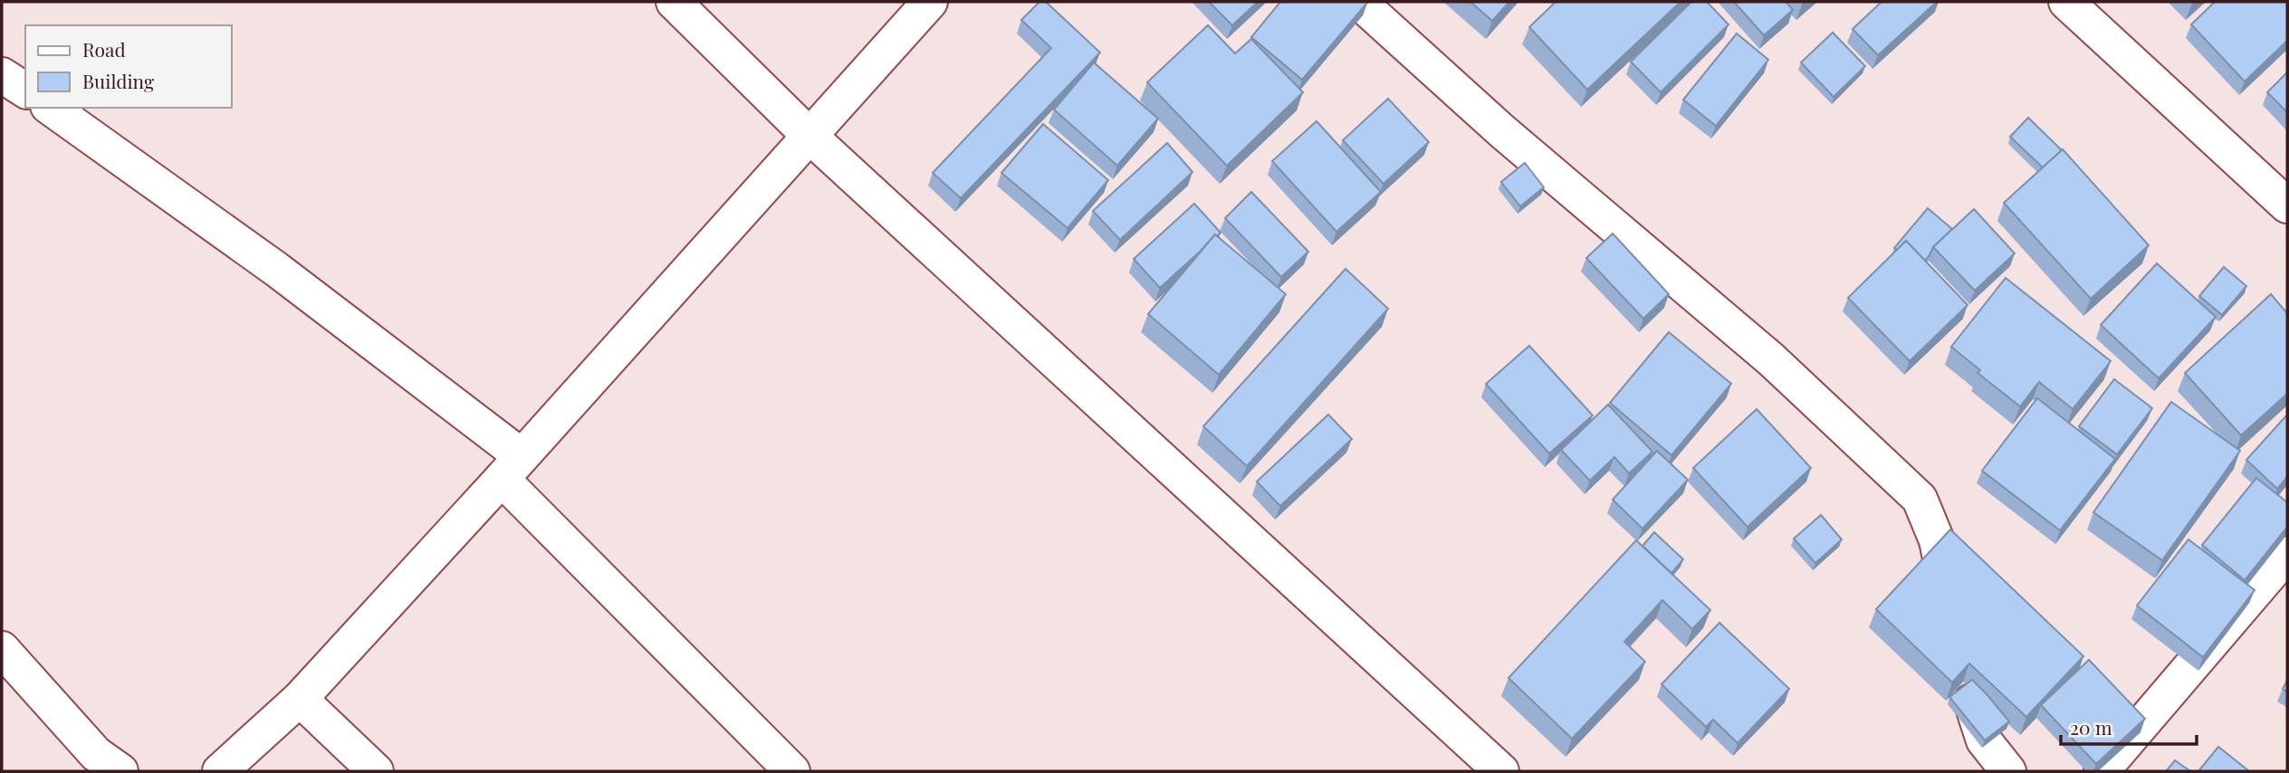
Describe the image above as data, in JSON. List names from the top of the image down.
{
  "legend": ["Road", "Building"],
  "scale_bar": "20 m"
}
